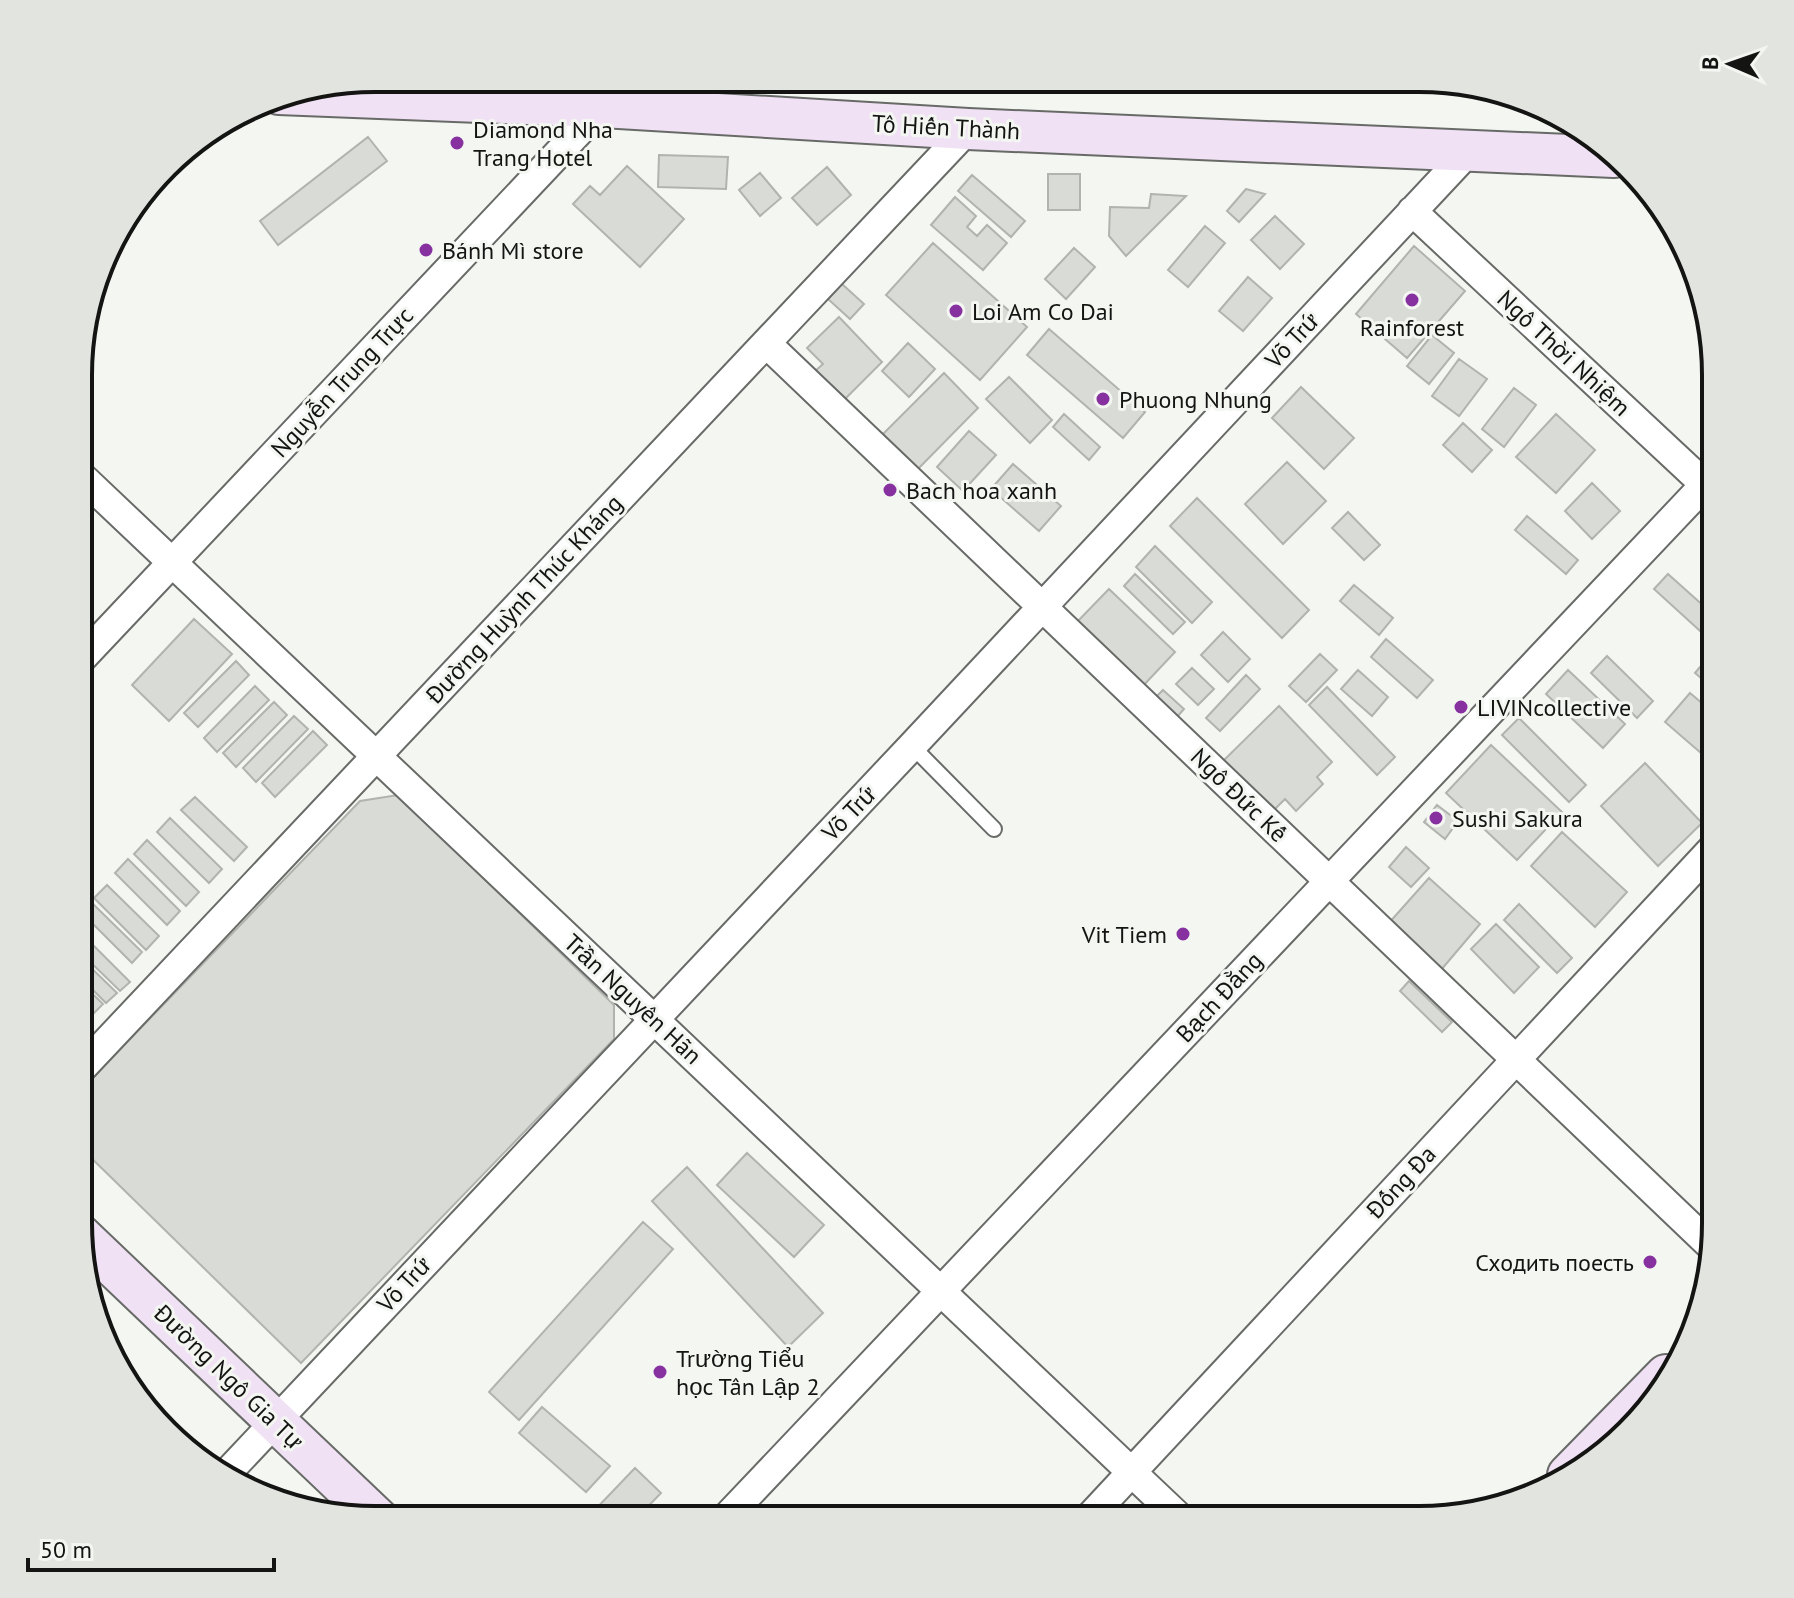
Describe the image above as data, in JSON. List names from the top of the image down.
{
  "streets": {
    "street": [
      "Tô Hiến Thành",
      "Võ Trứ",
      "Ngô Thời Nhiệm",
      "Nguyễn Trung Trực",
      "Đường Huỳnh Thúc Kháng",
      "Ngô Đức Kế",
      "Bạch Đằng",
      "Trần Nguyên Hãn",
      "Đống Đa",
      "Đường Ngô Gia Tự"
    ]
  },
  "crossings": [
    ["Tô Hiến Thành", "Võ Trứ"],
    ["Tô Hiến Thành", "Nguyễn Trung Trực"],
    ["Tô Hiến Thành", "Đường Huỳnh Thúc Kháng"],
    ["Võ Trứ", "Ngô Thời Nhiệm"],
    ["Võ Trứ", "Ngô Đức Kế"],
    ["Võ Trứ", "Trần Nguyên Hãn"],
    ["Võ Trứ", "Đường Ngô Gia Tự"],
    ["Nguyễn Trung Trực", "Trần Nguyên Hãn"],
    ["Đường Huỳnh Thúc Kháng", "Ngô Đức Kế"],
    ["Đường Huỳnh Thúc Kháng", "Trần Nguyên Hãn"],
    ["Ngô Đức Kế", "Bạch Đằng"],
    ["Ngô Đức Kế", "Đống Đa"],
    ["Bạch Đằng", "Trần Nguyên Hãn"],
    ["Trần Nguyên Hãn", "Đống Đa"]
  ],
  "places": [
    "Diamond Nha Trang Hotel",
    "Bánh Mì store",
    "Rainforest",
    "Loi Am Co Dai",
    "Phuong Nhung",
    "Bach hoa xanh",
    "LIVINcollective",
    "Sushi Sakura",
    "Vit Tiem",
    "Сходить поесть",
    "Trường Tiểu học Tân Lập 2"
  ],
  "scale_bar": "50 m",
  "north": "left"
}
